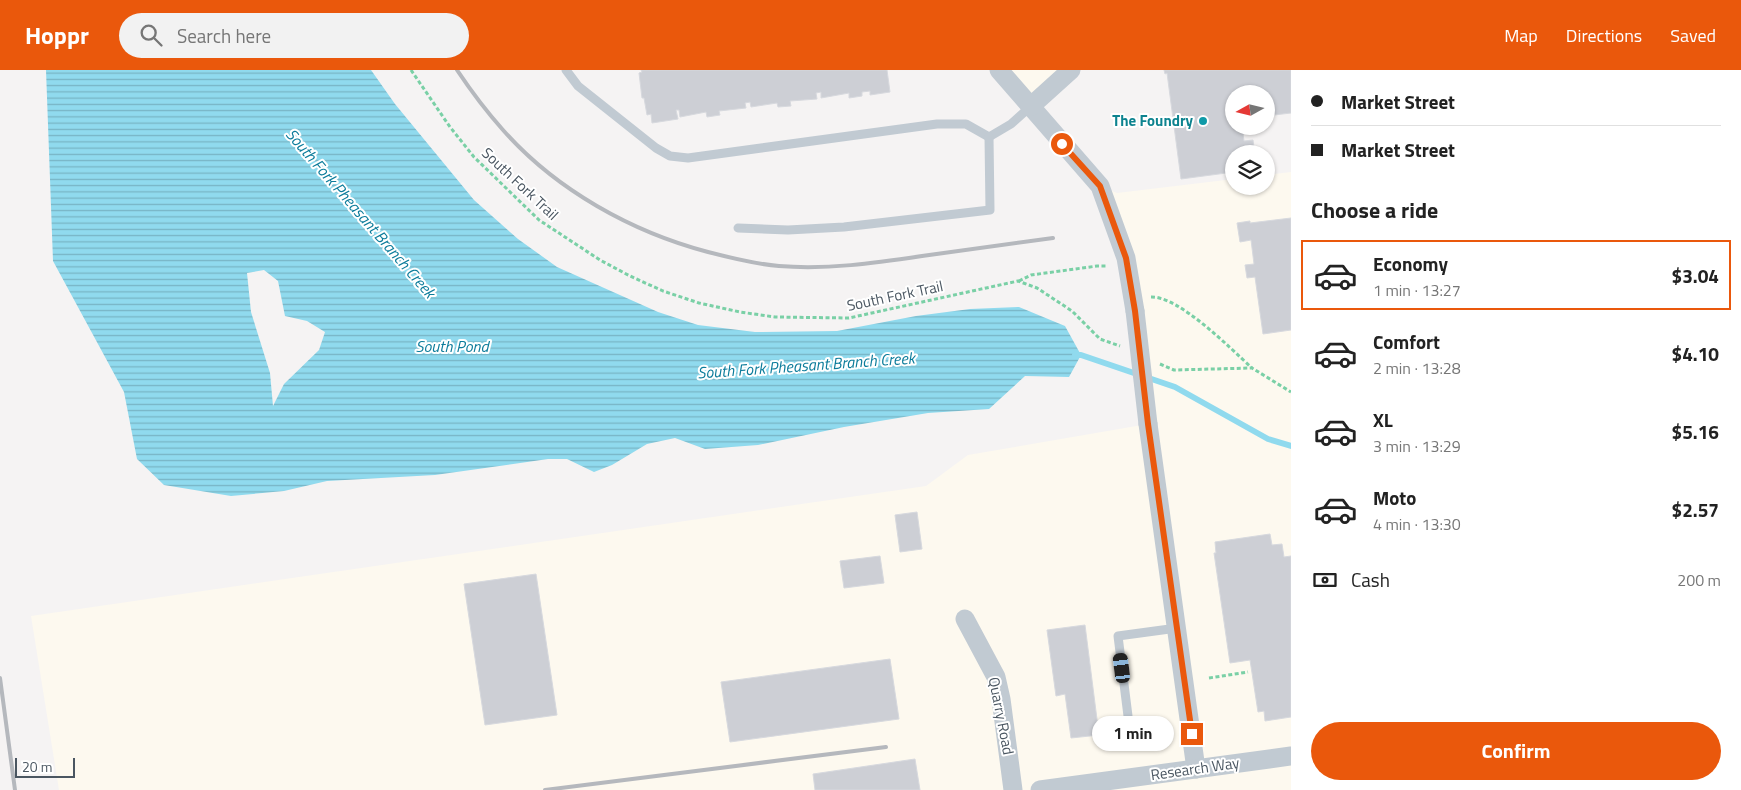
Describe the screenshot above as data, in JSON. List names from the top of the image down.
{
  "streets": {
    "street": ["Quarry Road", "Research Way"],
    "path": ["South Fork Trail"]
  },
  "water": ["South Fork Pheasant Branch Creek", "South Pond"],
  "places": ["The Foundry"],
  "scale_bar": "20 m",
  "north": "left",
  "page": {
    "header": "Hoppr",
    "search": "Search here",
    "nav": ["Map", "Directions", "Saved"],
    "banner": ["Market Street", "Market Street"],
    "heading": "Choose a ride",
    "list": [
      {
        "name": "Economy",
        "note": "1 min · 13:27",
        "value": "$3.04"
      },
      {
        "name": "Comfort",
        "note": "2 min · 13:28",
        "value": "$4.10"
      },
      {
        "name": "XL",
        "note": "3 min · 13:29",
        "value": "$5.16"
      },
      {
        "name": "Moto",
        "note": "4 min · 13:30",
        "value": "$2.57"
      }
    ],
    "pay": ["Cash", "200 m"],
    "buttons": "Confirm",
    "bubble": "1 min",
    "scale": "20 m"
  }
}
